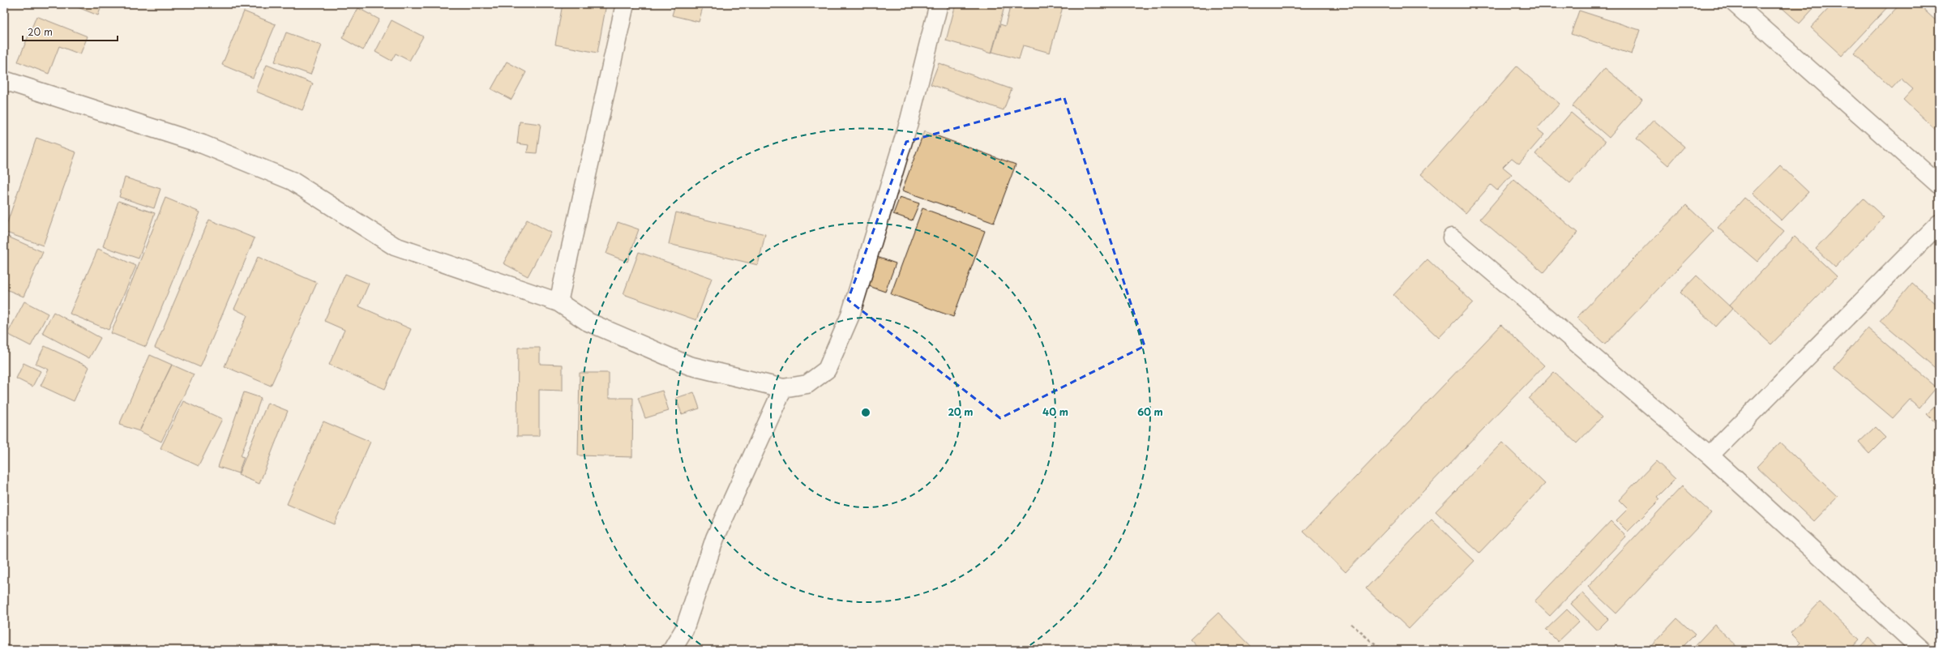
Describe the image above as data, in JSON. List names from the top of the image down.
{
  "scale_bar": "20 m",
  "rings": ["20 m", "40 m", "60 m"]
}
